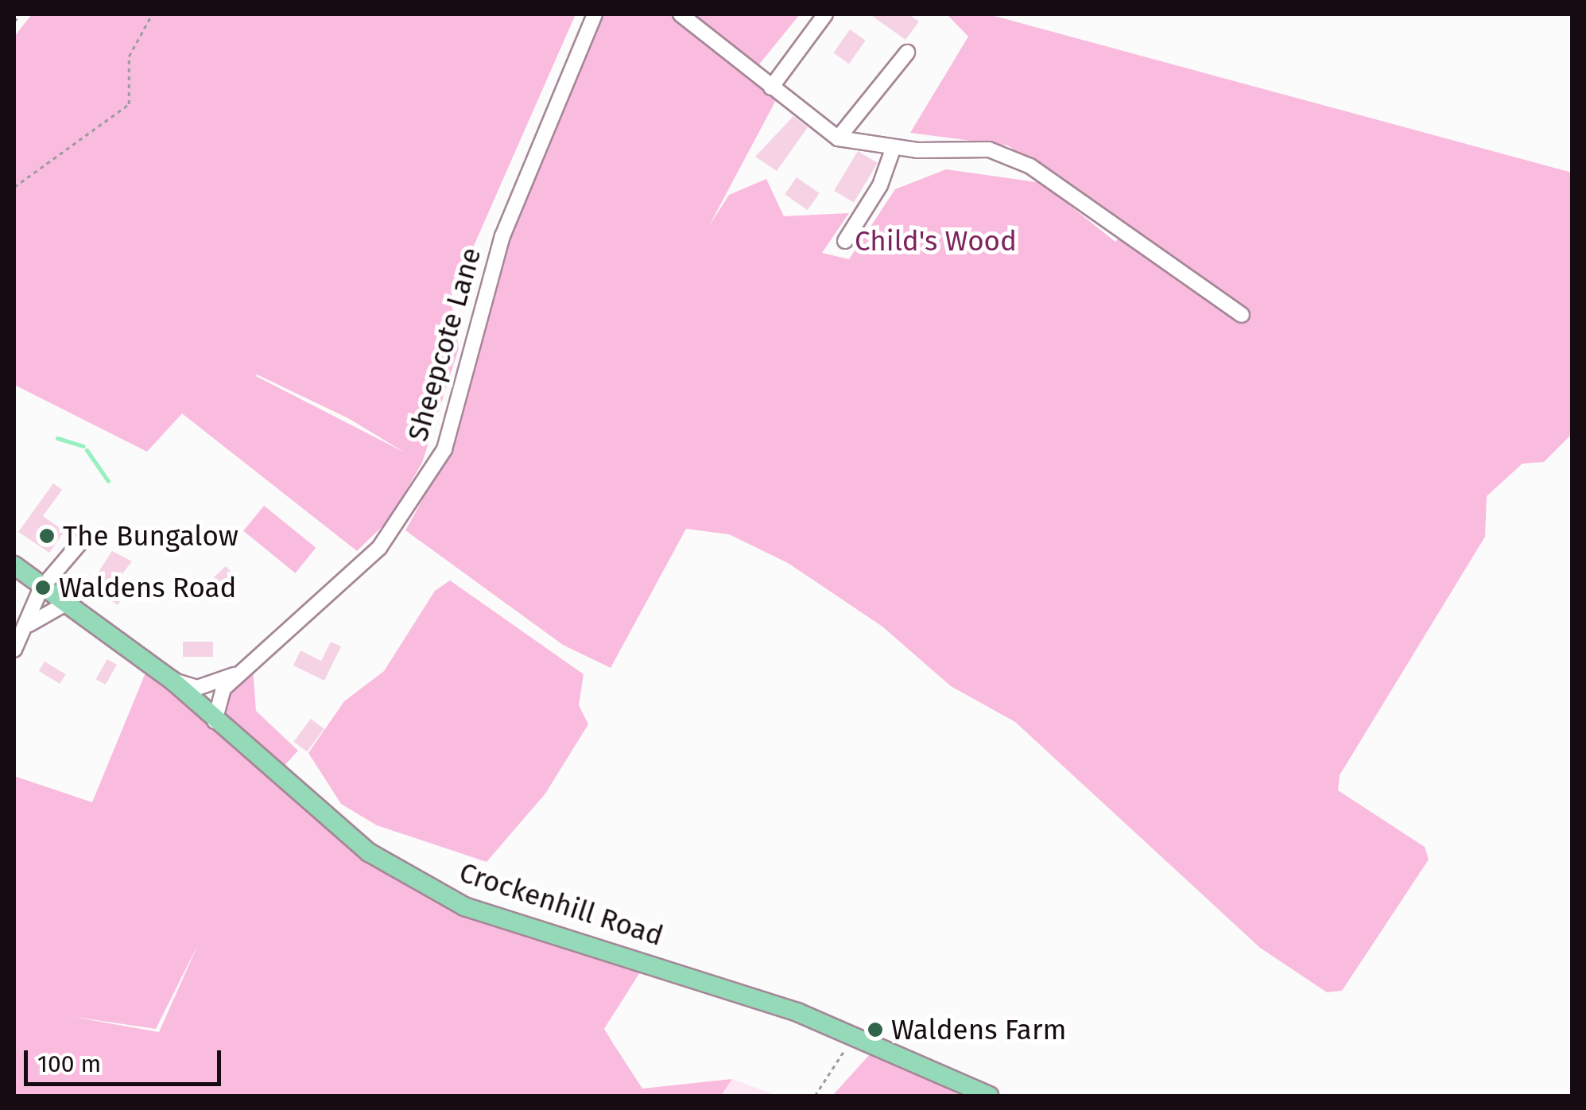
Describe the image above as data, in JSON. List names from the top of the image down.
{
  "streets": {
    "main road": ["Crockenhill Road"],
    "street": ["Sheepcote Lane"]
  },
  "crossings": [
    ["Sheepcote Lane", "Crockenhill Road"]
  ],
  "parks": ["Child's Wood"],
  "places": ["The Bungalow", "Waldens Road", "Waldens Farm"],
  "scale_bar": "100 m"
}
